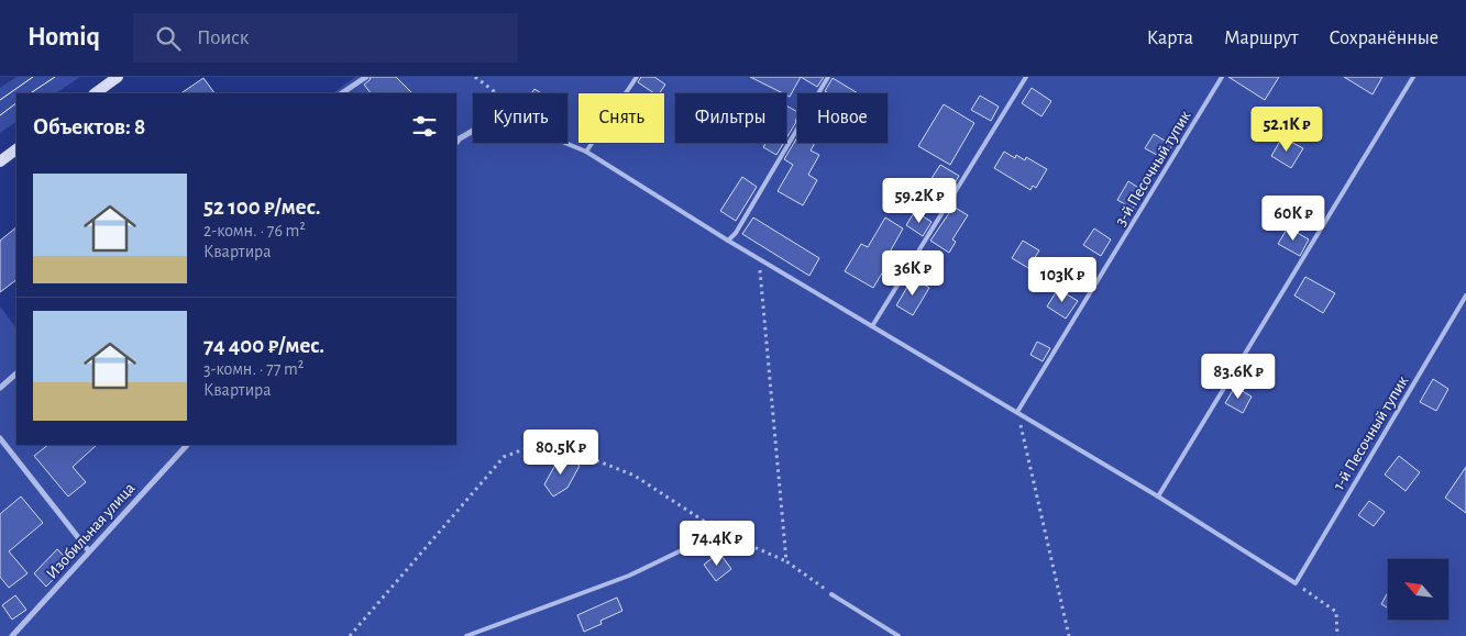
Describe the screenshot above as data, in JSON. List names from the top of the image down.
{
  "streets": {
    "street": ["Изобильная улица"],
    "lane": ["3-й Песочный тупик", "1-й Песочный тупик"]
  },
  "north": "top left",
  "page": {
    "header": "Homiq",
    "search": "Поиск",
    "nav": ["Карта", "Маршрут", "Сохранённые"],
    "chip": [
      "Купить",
      "Снять",
      "Фильтры",
      "Новое"
    ],
    "heading": "Объектов: 8",
    "price": [
      "52.1K ₽",
      "59.2K ₽",
      "60K ₽",
      "36K ₽",
      "103K ₽",
      "83.6K ₽",
      "80.5K ₽",
      "74.4K ₽"
    ],
    "list": [
      {
        "name": "52 100 ₽/мес.",
        "note": "2-комн. · 76 m² · Квартира"
      },
      {
        "name": "74 400 ₽/мес.",
        "note": "3-комн. · 77 m² · Квартира"
      }
    ]
  }
}
